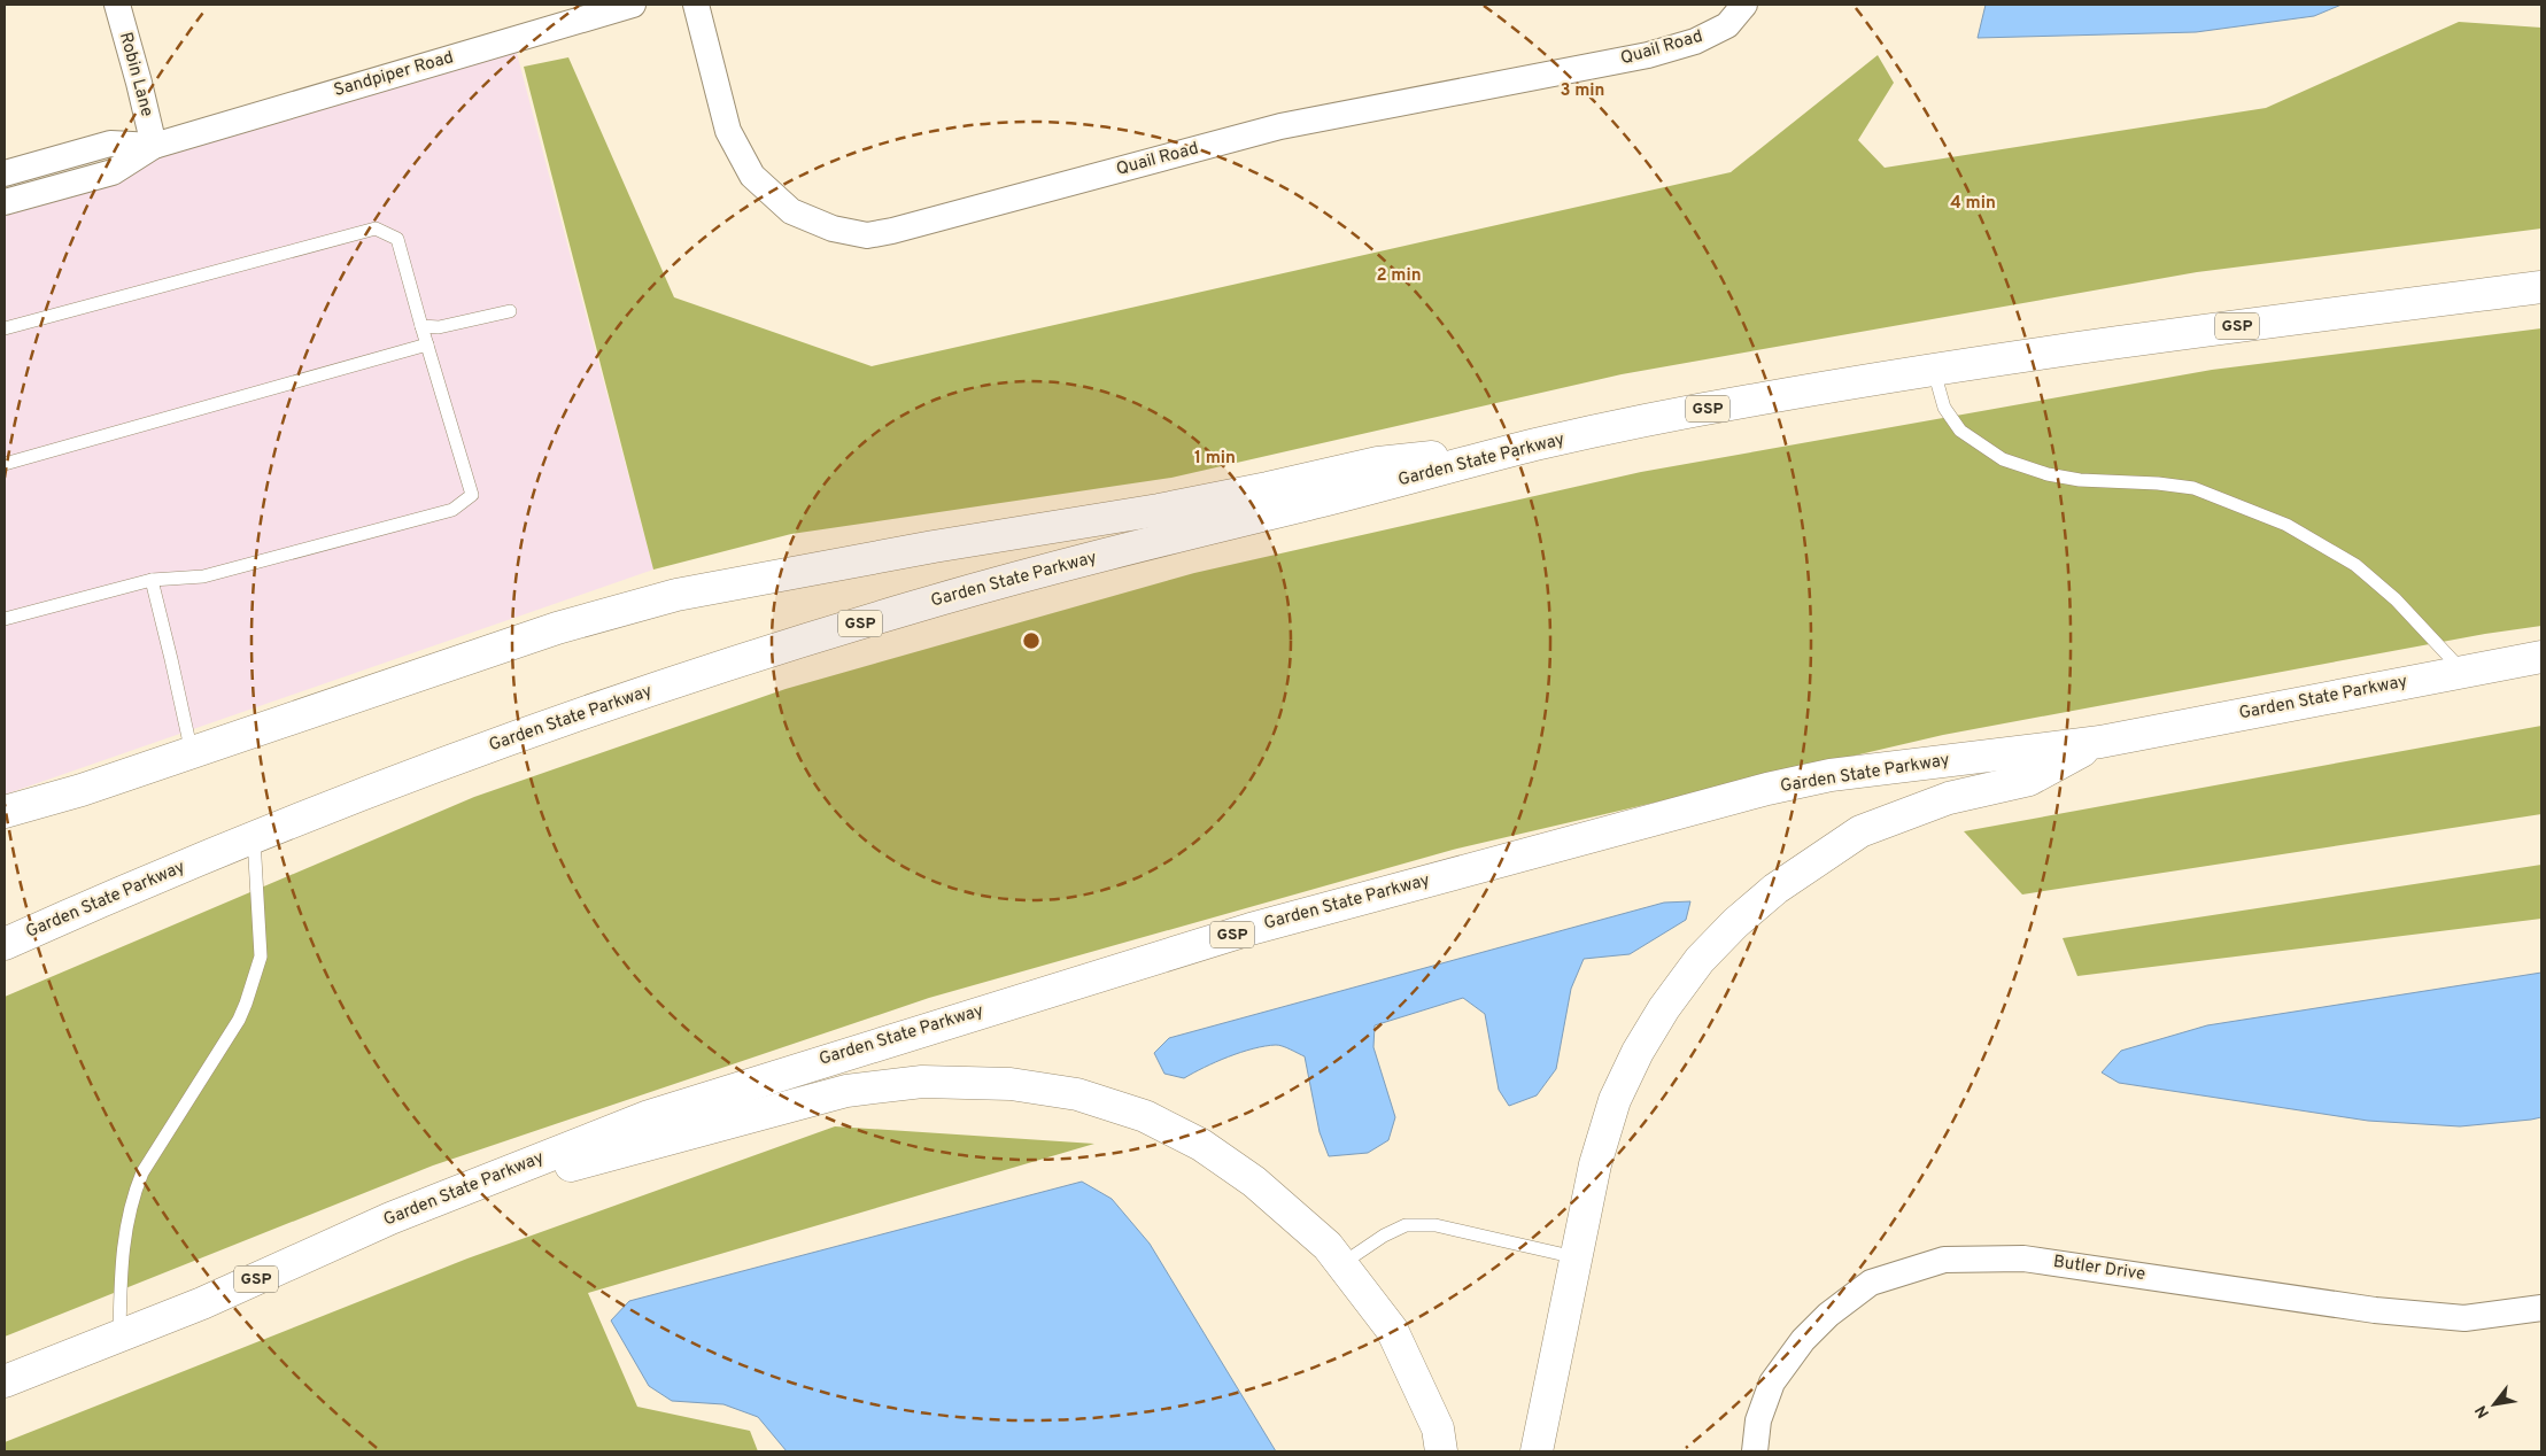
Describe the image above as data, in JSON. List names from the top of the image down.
{
  "streets": {
    "highway": ["GSP", "Garden State Parkway"],
    "street": [
      "Quail Road",
      "Robin Lane",
      "Sandpiper Road",
      "Butler Drive"
    ]
  },
  "crossings": [
    ["Robin Lane", "Sandpiper Road"]
  ],
  "north": "bottom left",
  "rings": [
    "3 min",
    "4 min",
    "2 min",
    "1 min"
  ]
}
